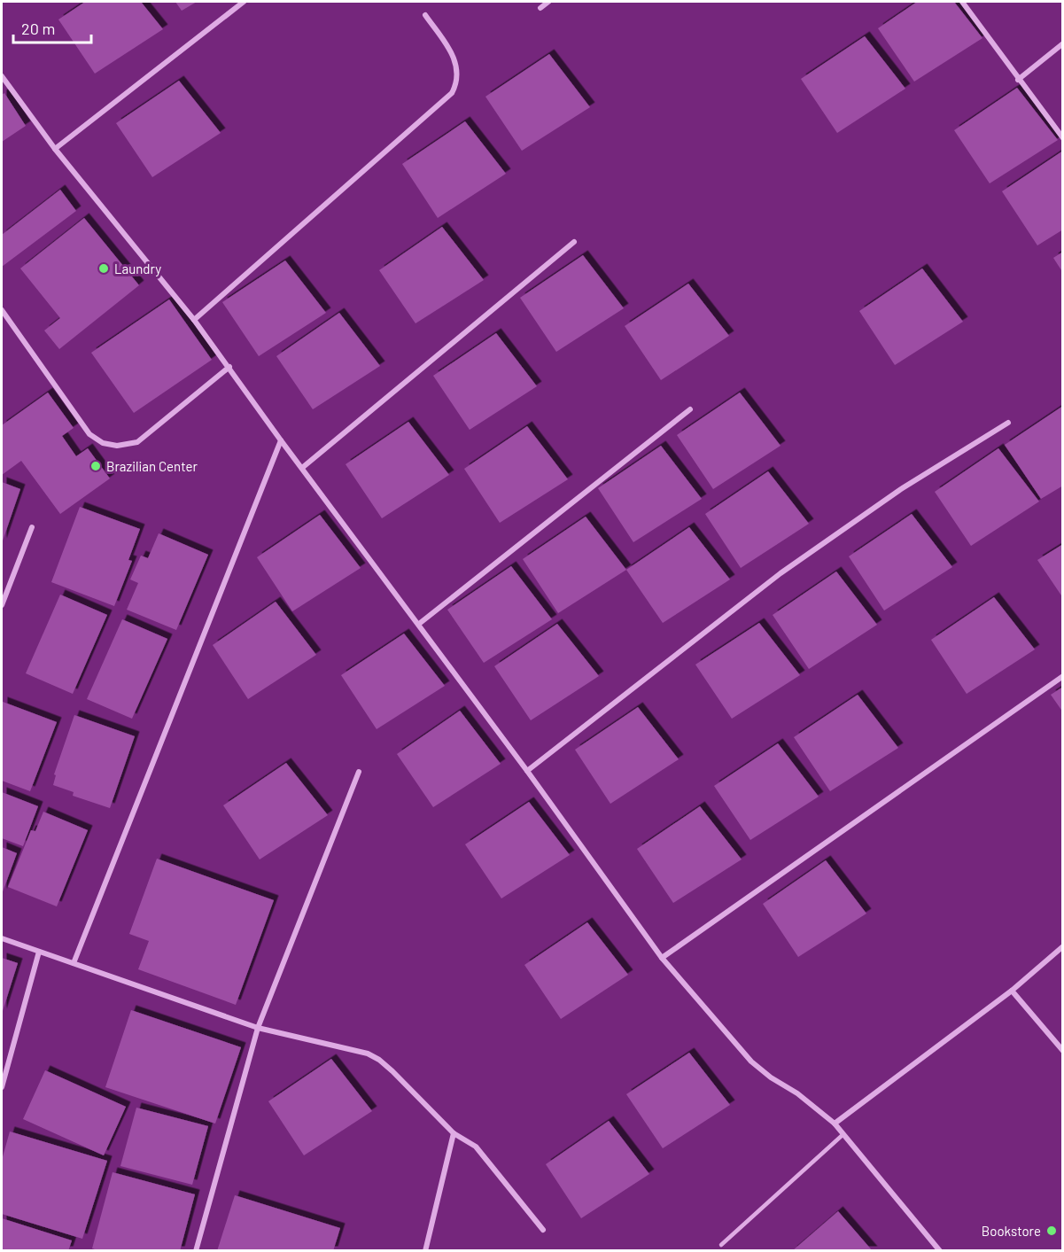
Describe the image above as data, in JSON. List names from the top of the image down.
{
  "places": ["Laundry", "Brazilian Center", "Bookstore"],
  "scale_bar": "20 m"
}
